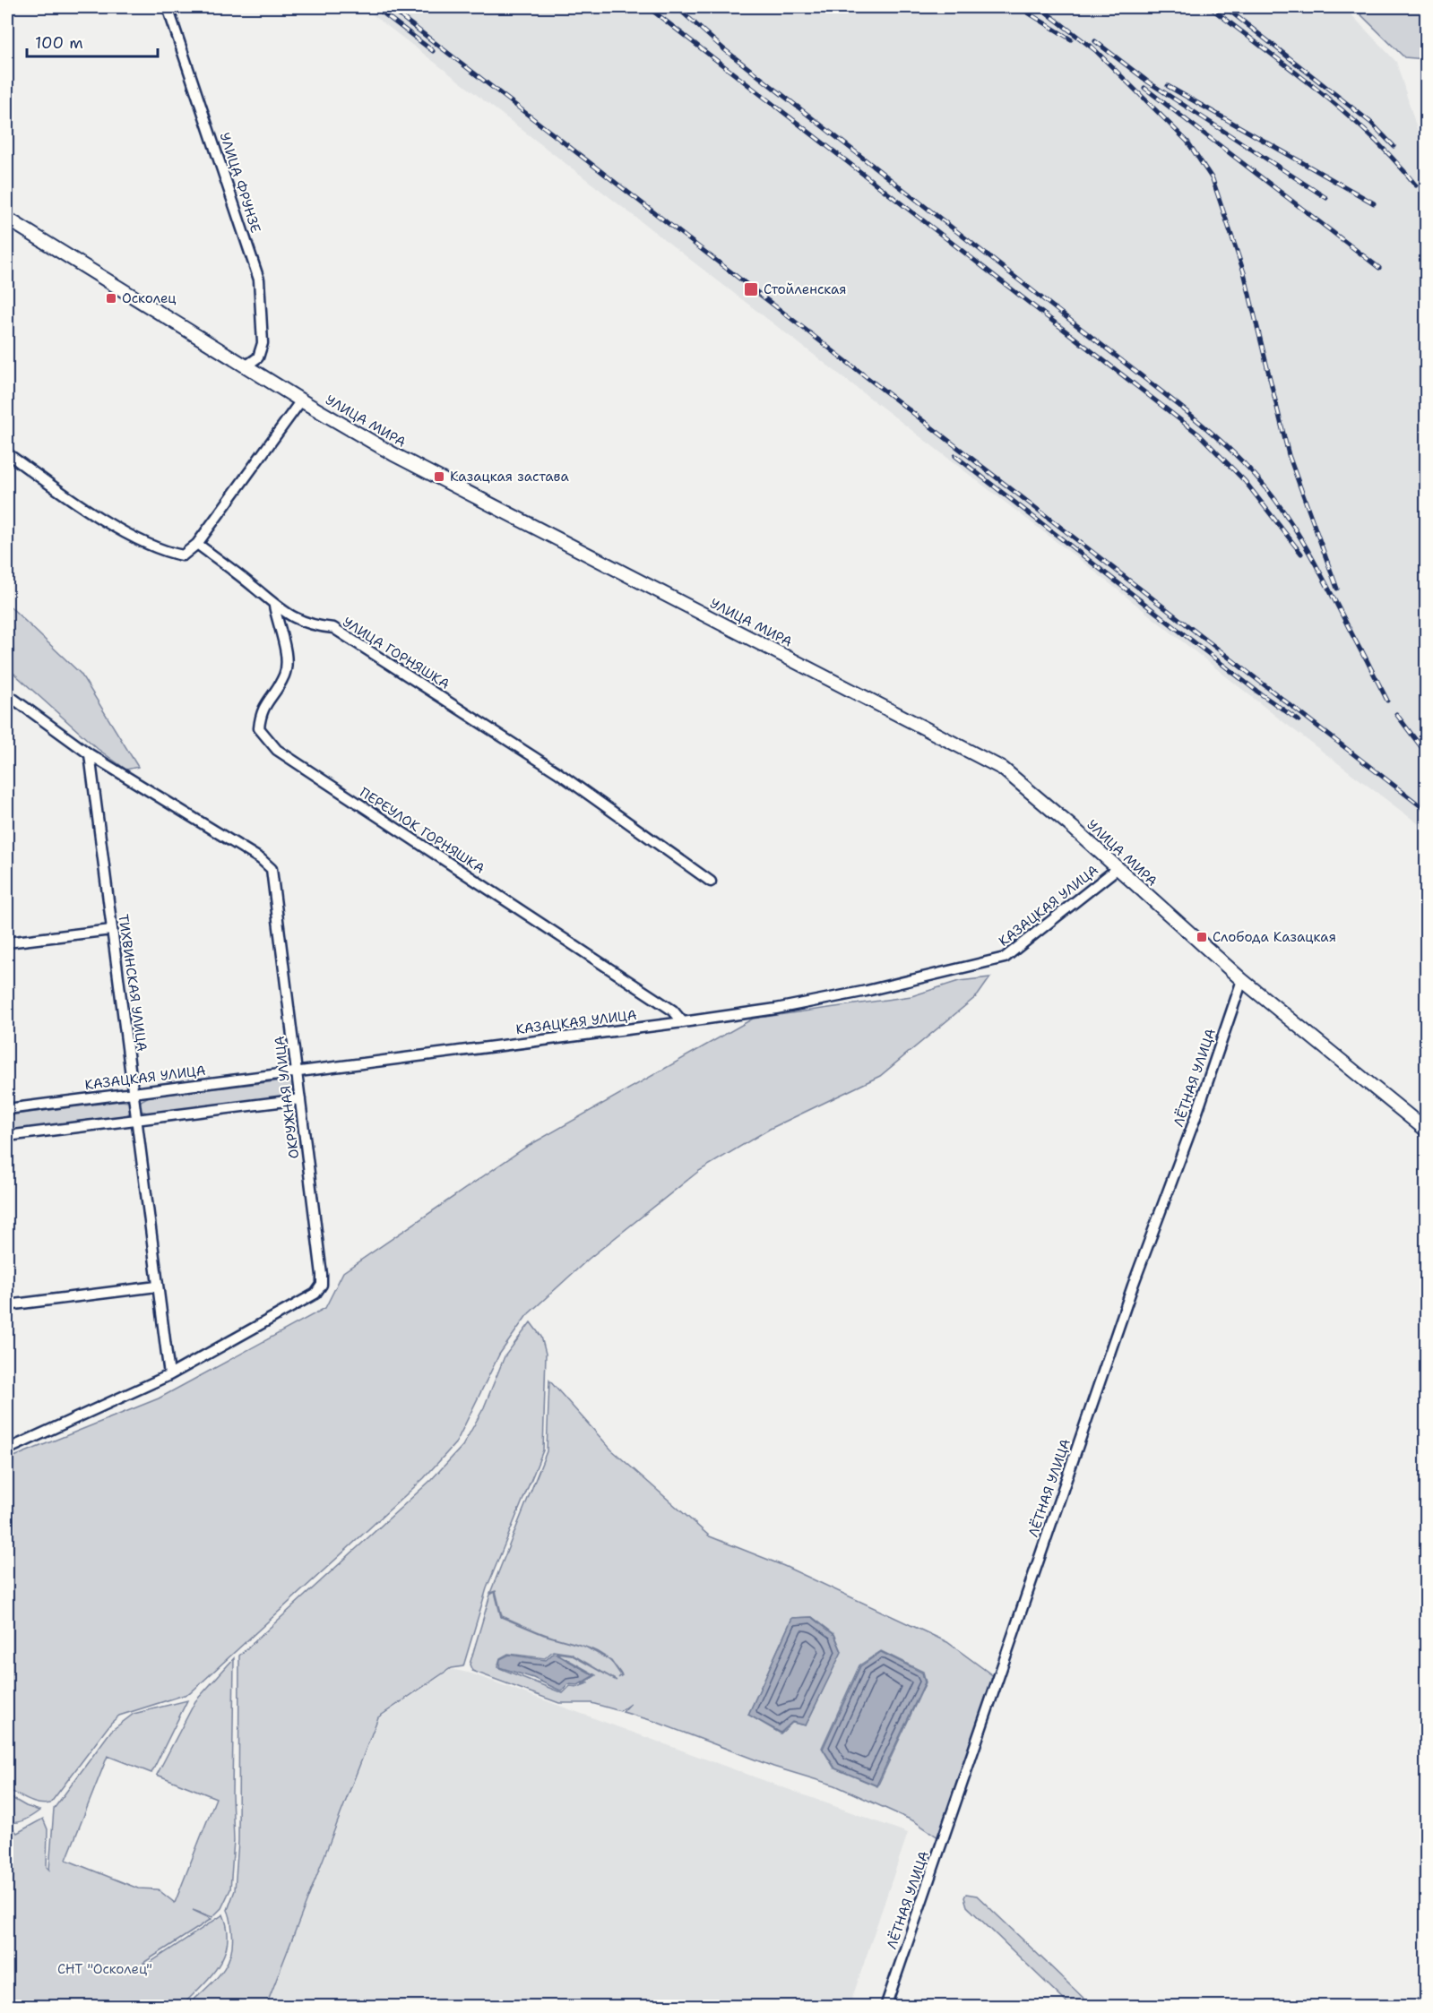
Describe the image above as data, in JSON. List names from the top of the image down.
{
  "streets": {
    "main road": ["УЛИЦА МИРА"],
    "street": [
      "УЛИЦА ФРУНЗЕ",
      "УЛИЦА ГОРНЯШКА",
      "ПЕРЕУЛОК ГОРНЯШКА",
      "КАЗАЦКАЯ УЛИЦА",
      "ТИХВИНСКАЯ УЛИЦА",
      "ЛЁТНАЯ УЛИЦА",
      "ОКРУЖНАЯ УЛИЦА"
    ]
  },
  "crossings": [
    ["УЛИЦА ФРУНЗЕ", "УЛИЦА МИРА"],
    ["УЛИЦА МИРА", "КАЗАЦКАЯ УЛИЦА"],
    ["УЛИЦА МИРА", "ЛЁТНАЯ УЛИЦА"],
    ["УЛИЦА ГОРНЯШКА", "ПЕРЕУЛОК ГОРНЯШКА"],
    ["ПЕРЕУЛОК ГОРНЯШКА", "КАЗАЦКАЯ УЛИЦА"],
    ["КАЗАЦКАЯ УЛИЦА", "ТИХВИНСКАЯ УЛИЦА"],
    ["КАЗАЦКАЯ УЛИЦА", "ОКРУЖНАЯ УЛИЦА"],
    ["ТИХВИНСКАЯ УЛИЦА", "ОКРУЖНАЯ УЛИЦА"]
  ],
  "parks": ["СНТ \"Осколец\""],
  "places": {
    "transit": [
      "Стойленская",
      "Осколец",
      "Казацкая застава",
      "Слобода Казацкая"
    ]
  },
  "scale_bar": "100 m"
}
